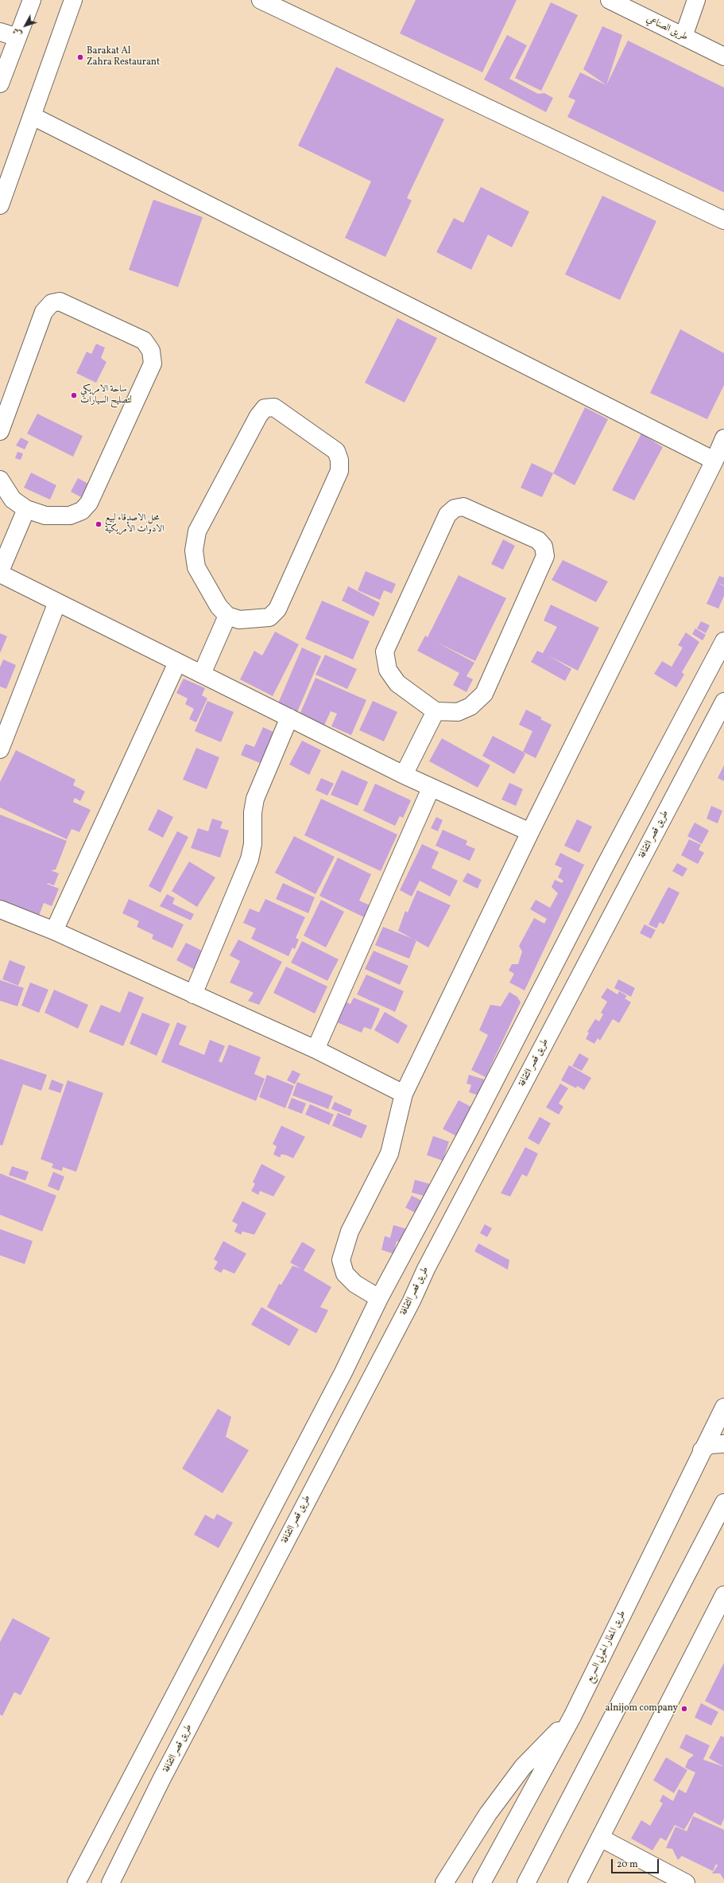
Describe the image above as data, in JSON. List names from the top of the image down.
{
  "streets": {
    "main road": ["طريق الصناعي", "طريق قصر الثقافة", "طريق المطار الحولي السريع"]
  },
  "places": [
    "Barakat Al Zahra Restaurant",
    "ساحة الامريكي لتصليح السيارات",
    "محل الاصدقاء لبيع الادوات الأمريكية",
    "alnijom company"
  ],
  "scale_bar": "20 m",
  "north": "bottom left"
}
